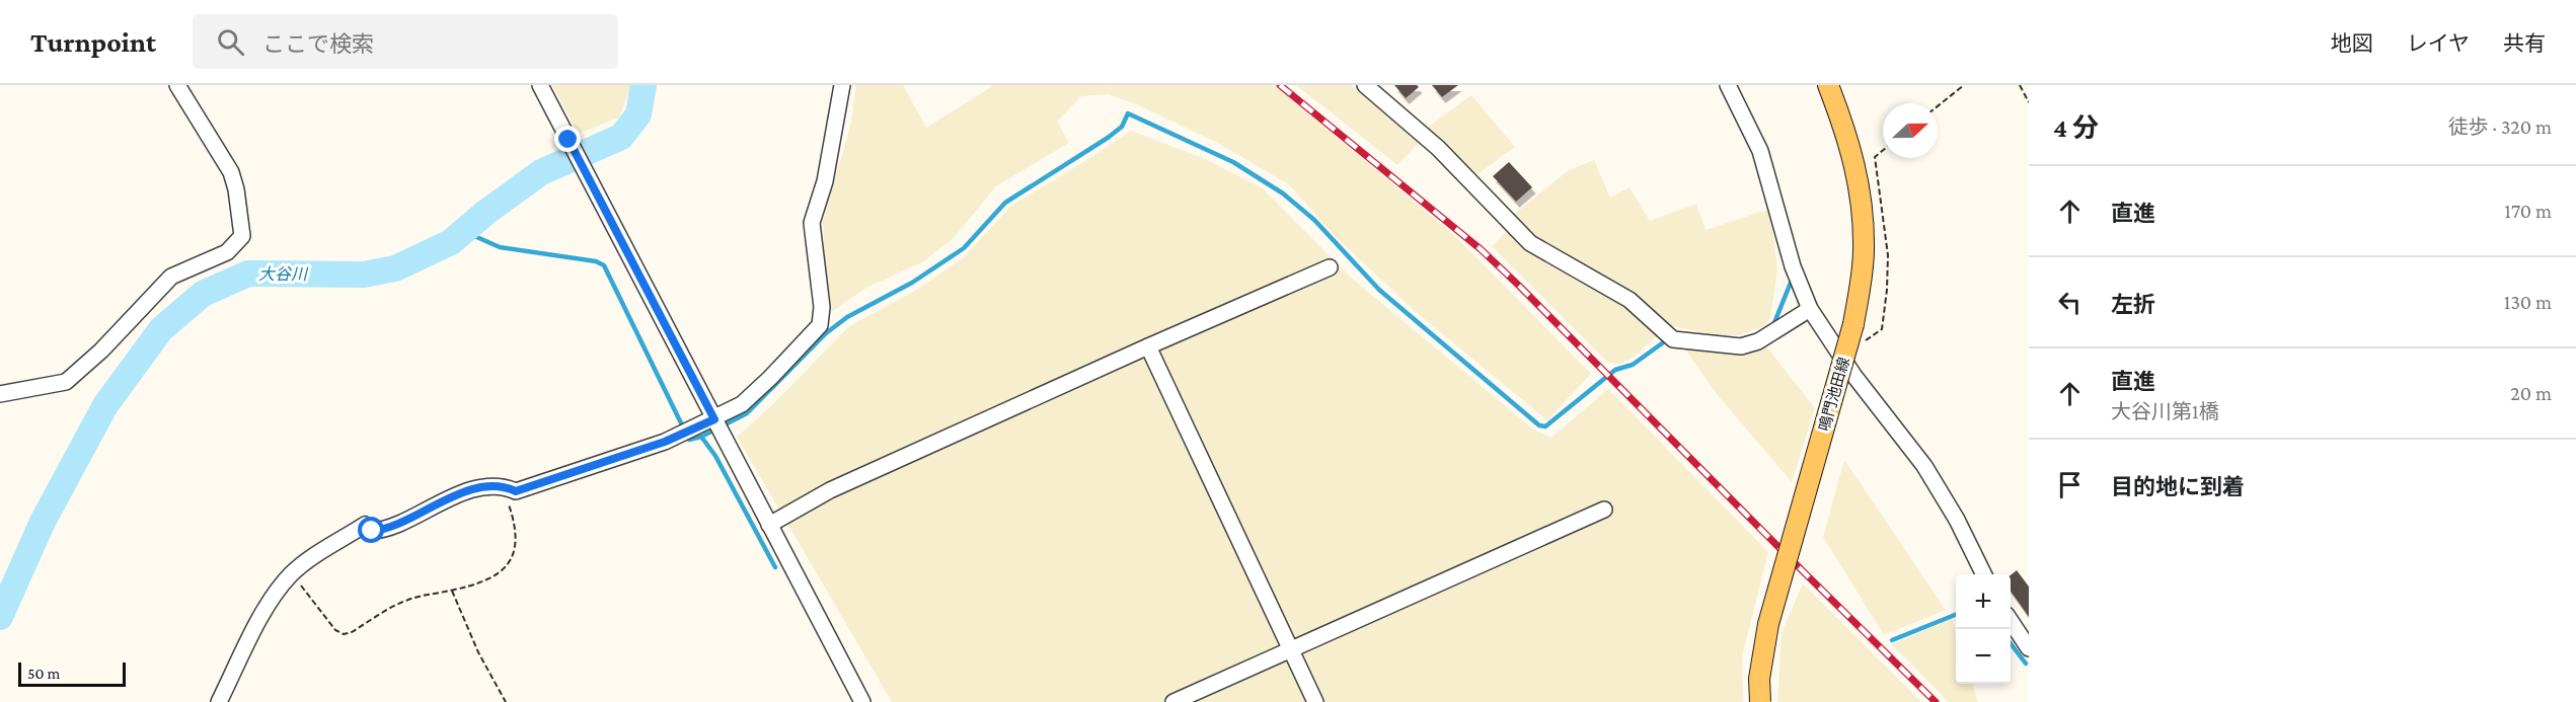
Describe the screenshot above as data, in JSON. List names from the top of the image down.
{
  "streets": {
    "main road": ["鳴門池田線"]
  },
  "water": ["大谷川"],
  "scale_bar": "50 m",
  "north": "right",
  "page": {
    "header": "Turnpoint",
    "search": "ここで検索",
    "nav": ["地図", "レイヤ", "共有"],
    "heading": ["4 分", "徒歩 · 320 m"],
    "list": [
      ["直進", "170 m"],
      ["左折", "130 m"],
      ["直進", "大谷川第1橋", "20 m"],
      "目的地に到着"
    ],
    "map_buttons": ["+", "−"],
    "scale": "50 m"
  }
}
